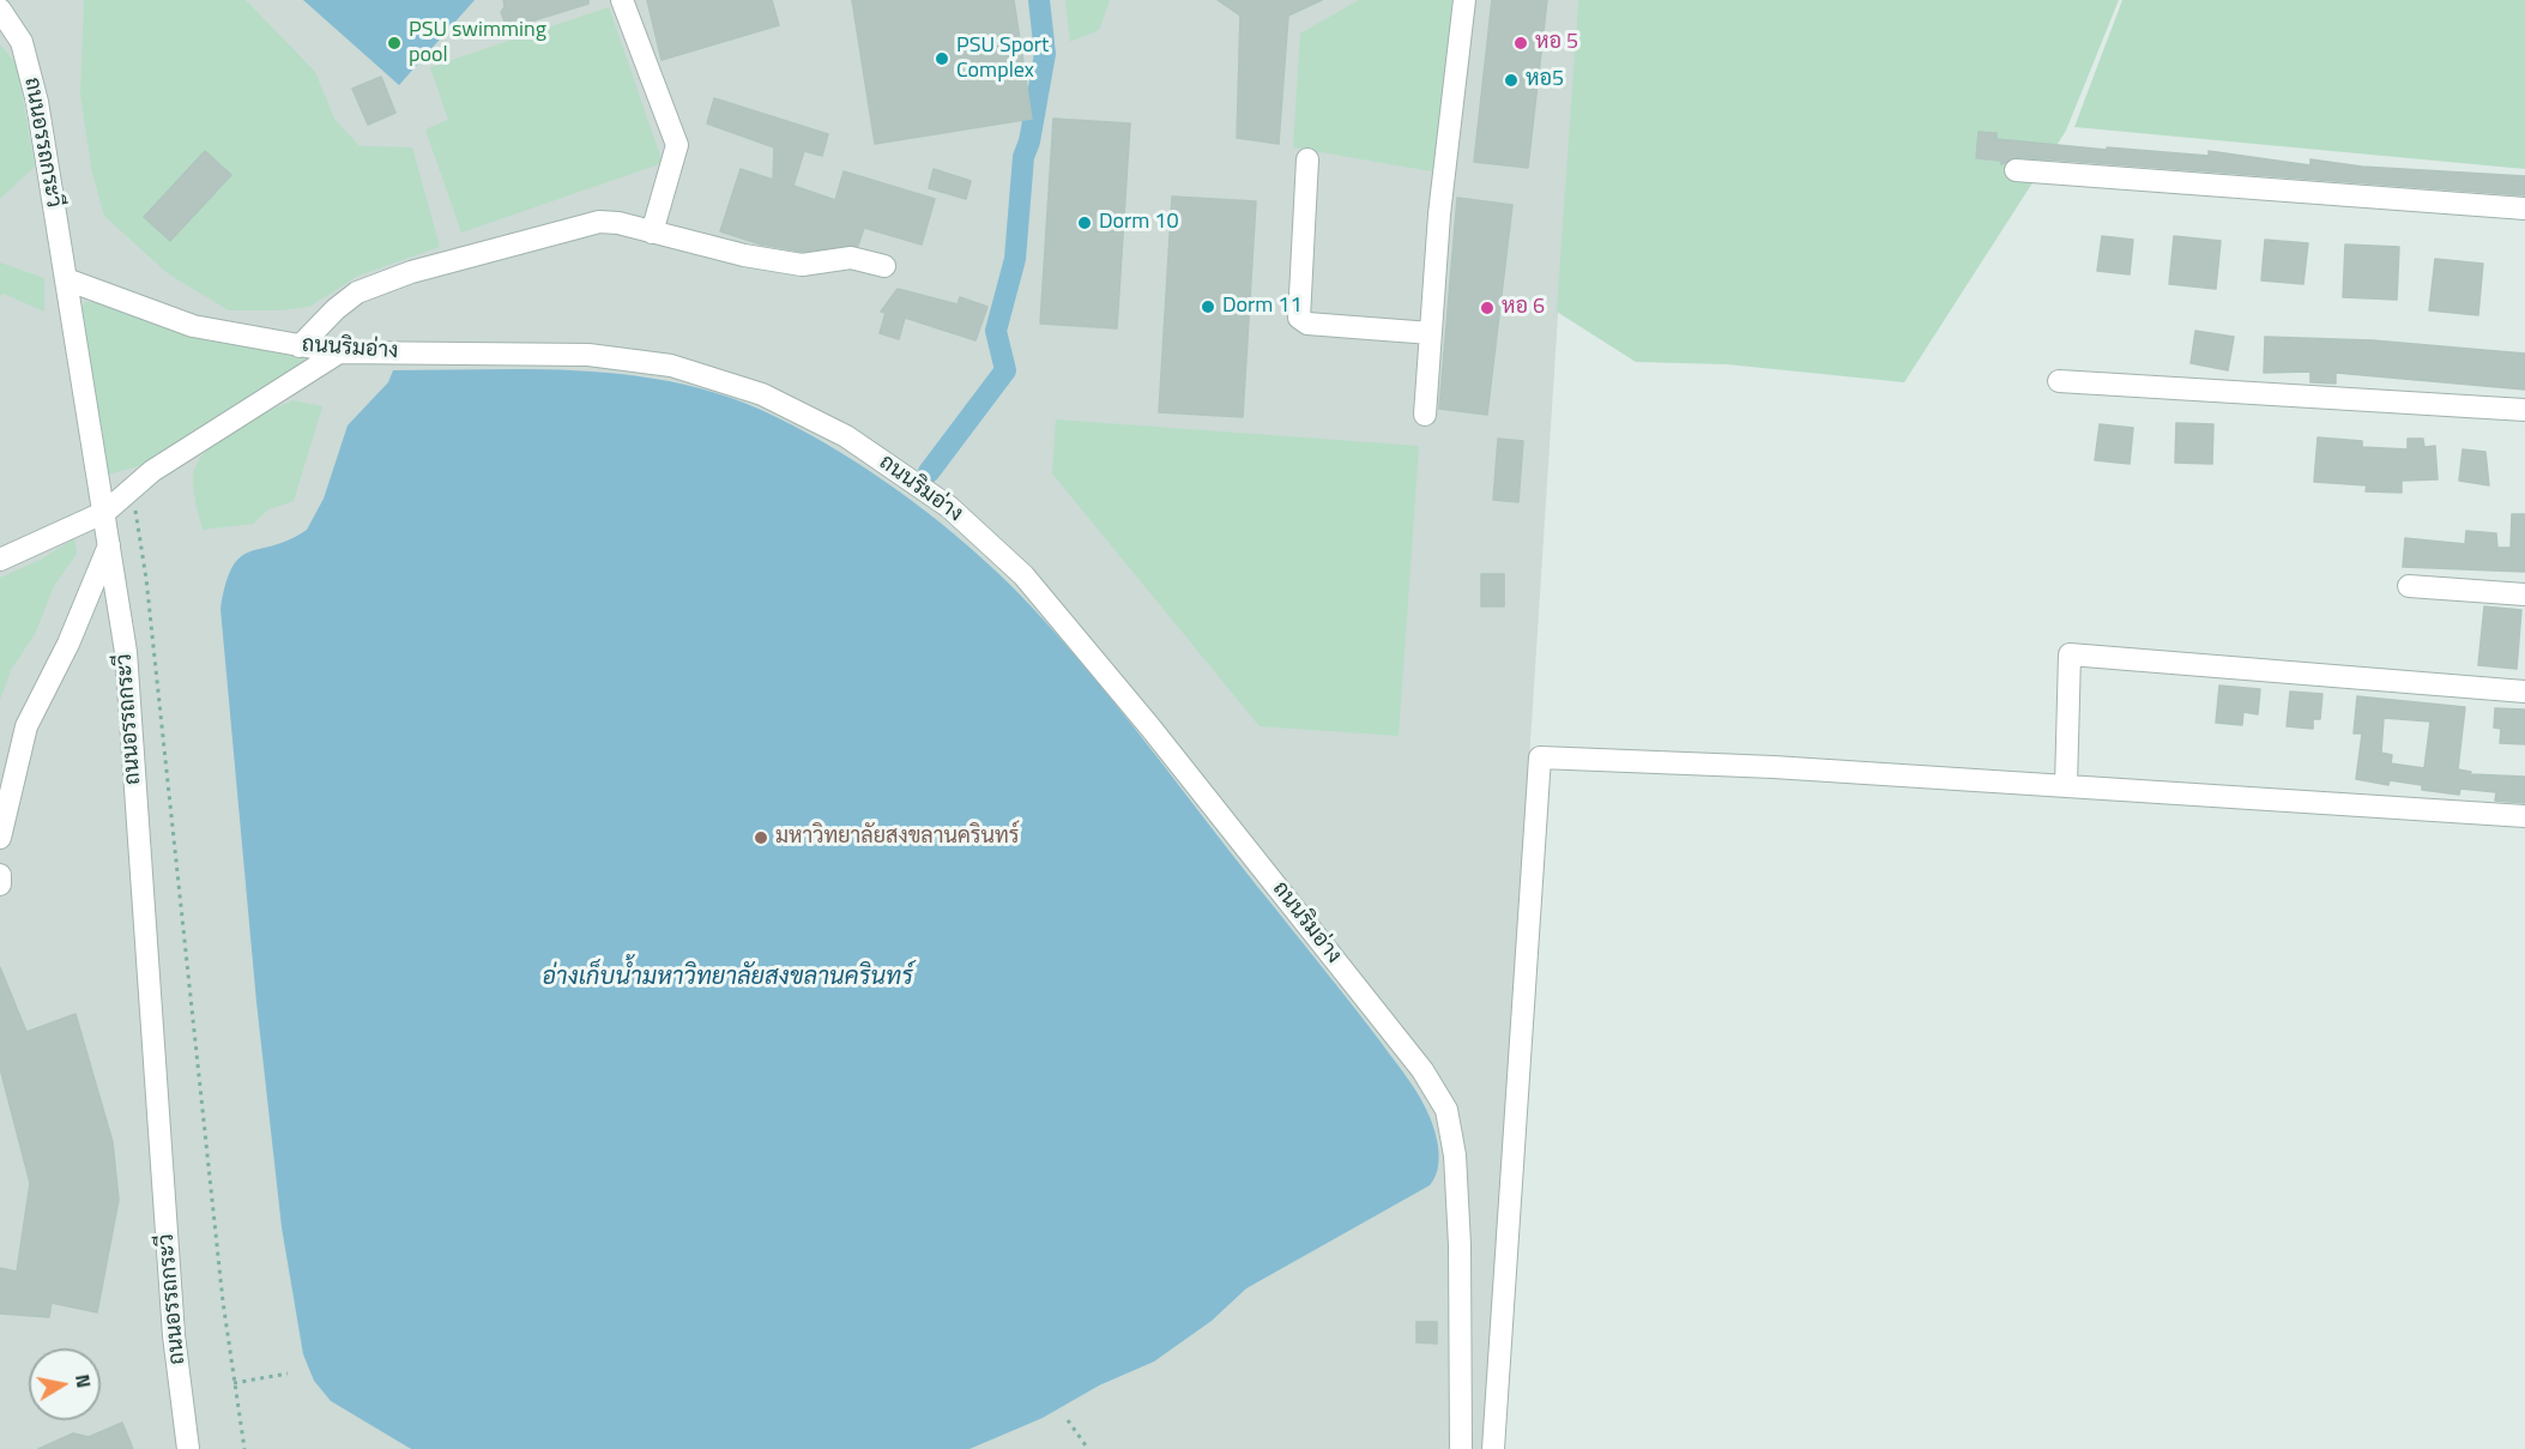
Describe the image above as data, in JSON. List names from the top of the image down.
{
  "streets": {
    "street": ["ถนนอรรถกระวี", "ถนนริมอ่าง"]
  },
  "crossings": [
    ["ถนนอรรถกระวี", "ถนนริมอ่าง"]
  ],
  "water": ["อ่างเก็บน้ำมหาวิทยาลัยสงขลานครินทร์"],
  "places": [
    "PSU swimming pool",
    "หอ 5",
    "PSU Sport Complex",
    "หอ5",
    "Dorm 10",
    "Dorm 11",
    "หอ 6",
    "มหาวิทยาลัยสงขลานครินทร์"
  ],
  "north": "right"
}
